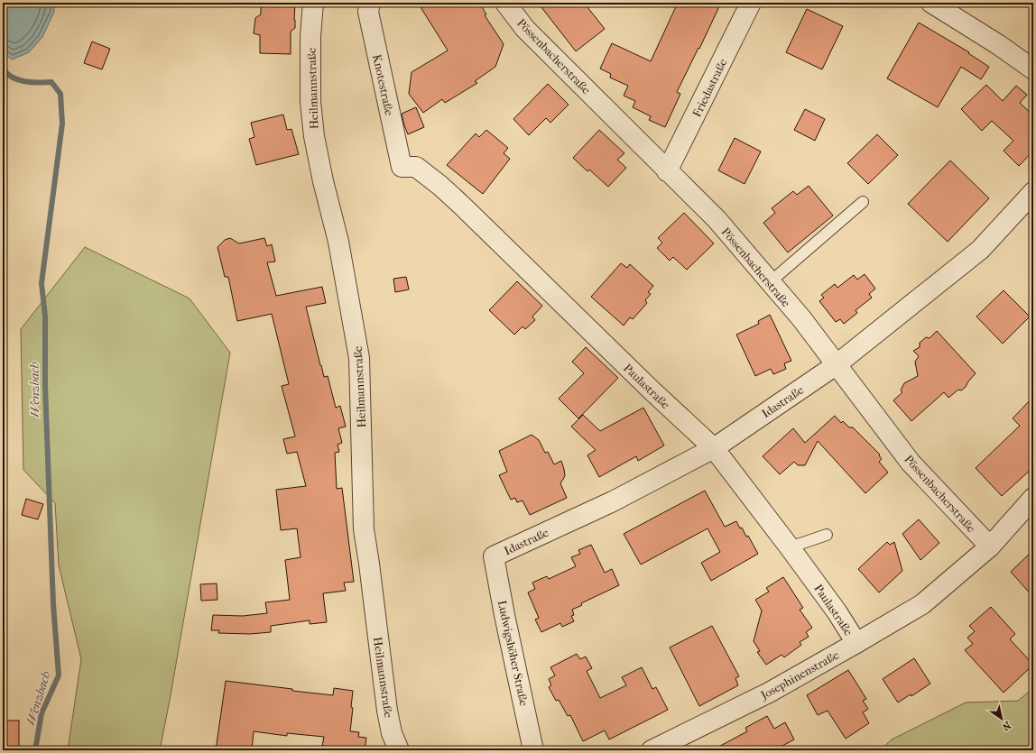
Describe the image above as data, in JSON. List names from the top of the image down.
{
  "streets": {
    "street": [
      "Pössenbacherstraße",
      "Knotestraße",
      "Friedastraße",
      "Heilmannstraße",
      "Paulastraße",
      "Idastraße",
      "Ludwigshöher Straße",
      "Josephinenstraße"
    ]
  },
  "crossings": [
    ["Pössenbacherstraße", "Friedastraße"],
    ["Pössenbacherstraße", "Idastraße"],
    ["Pössenbacherstraße", "Josephinenstraße"],
    ["Knotestraße", "Paulastraße"],
    ["Paulastraße", "Idastraße"],
    ["Paulastraße", "Josephinenstraße"],
    ["Idastraße", "Ludwigshöher Straße"]
  ],
  "water": ["Wenzbach"],
  "north": "bottom right"
}
